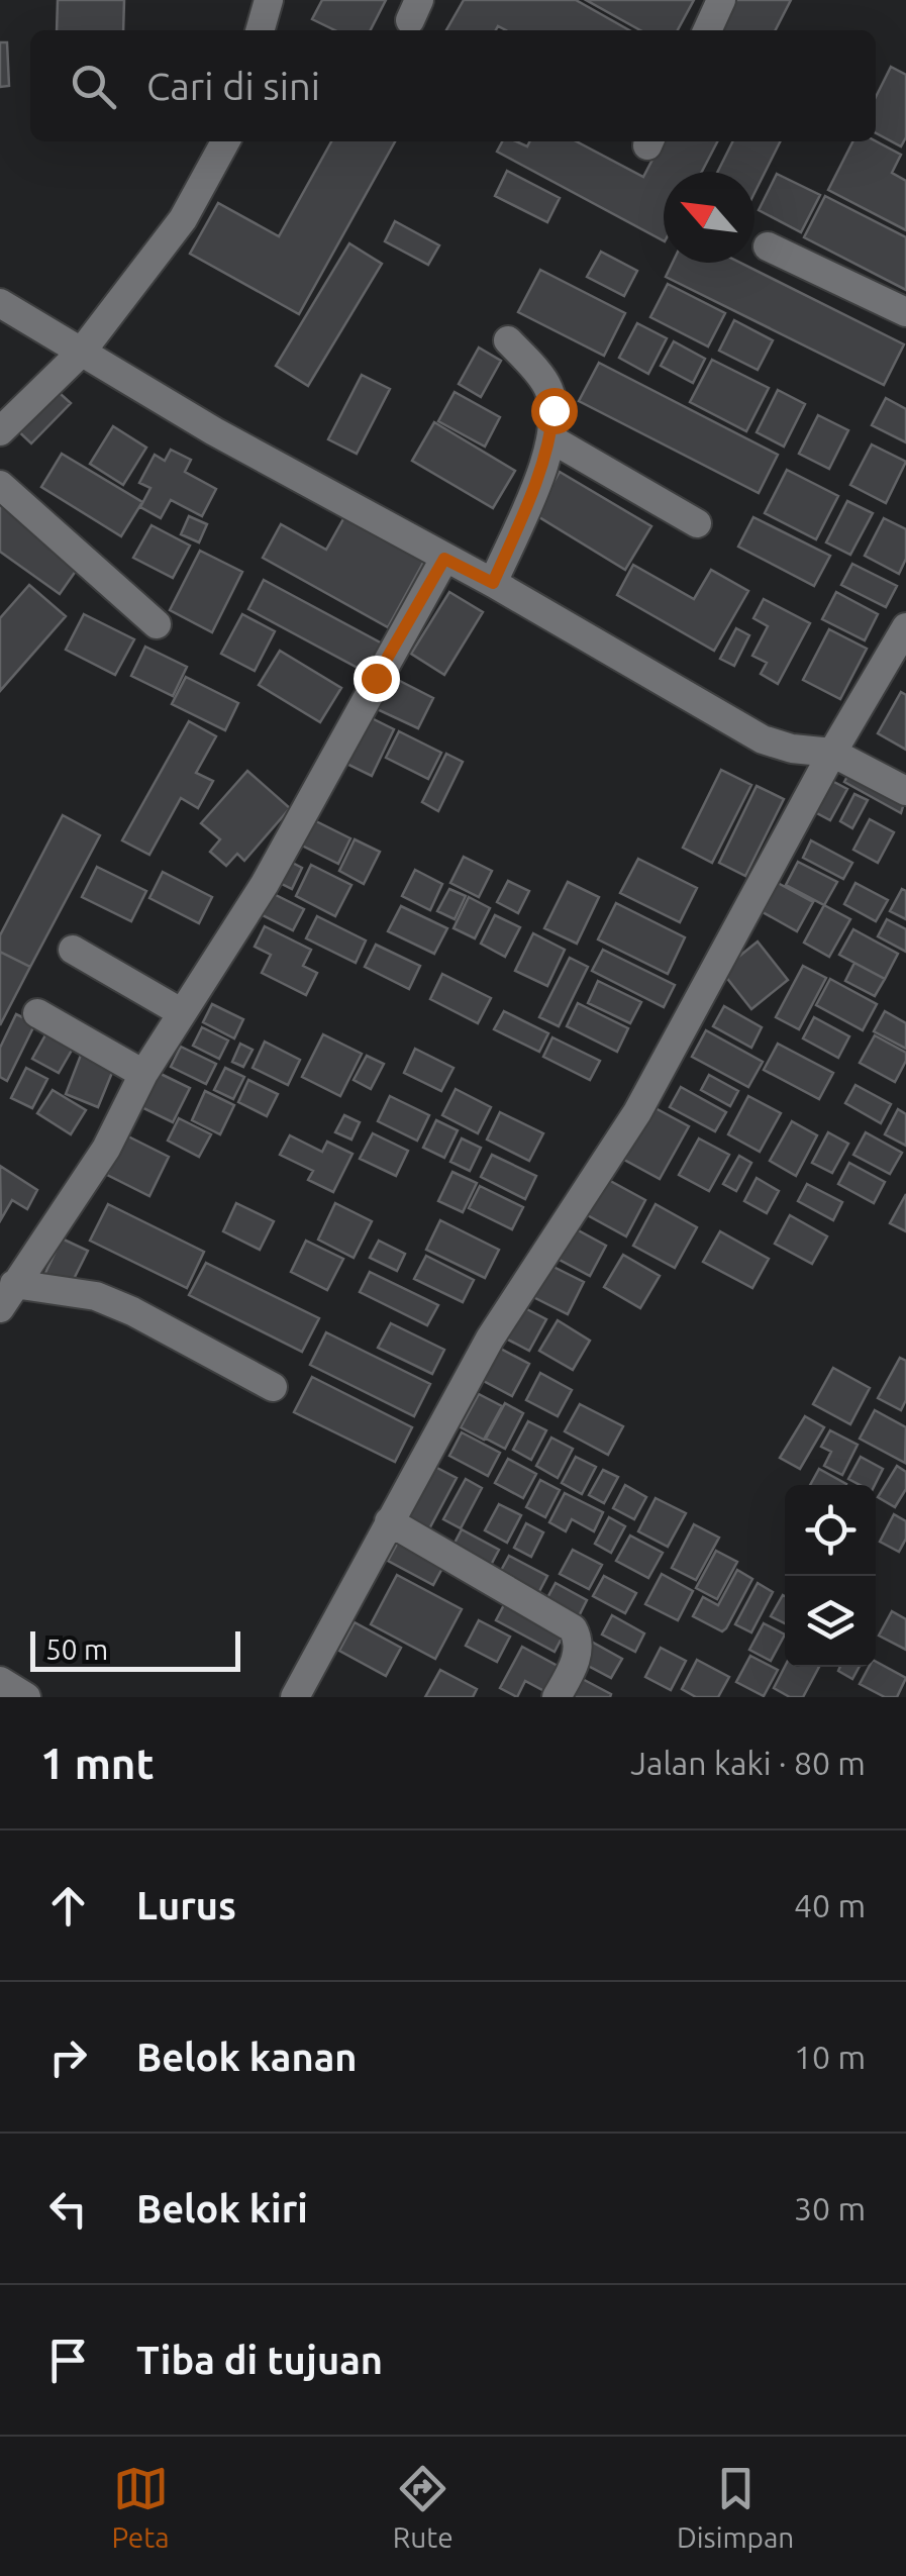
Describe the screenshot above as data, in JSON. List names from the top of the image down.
{
  "scale_bar": "50 m",
  "north": "top left",
  "page": {
    "search": "Cari di sini",
    "scale": "50 m",
    "heading": ["1 mnt", "Jalan kaki · 80 m"],
    "list": [
      ["Lurus", "40 m"],
      ["Belok kanan", "10 m"],
      ["Belok kiri", "30 m"],
      "Tiba di tujuan"
    ],
    "nav": ["Peta", "Rute", "Disimpan"]
  }
}
